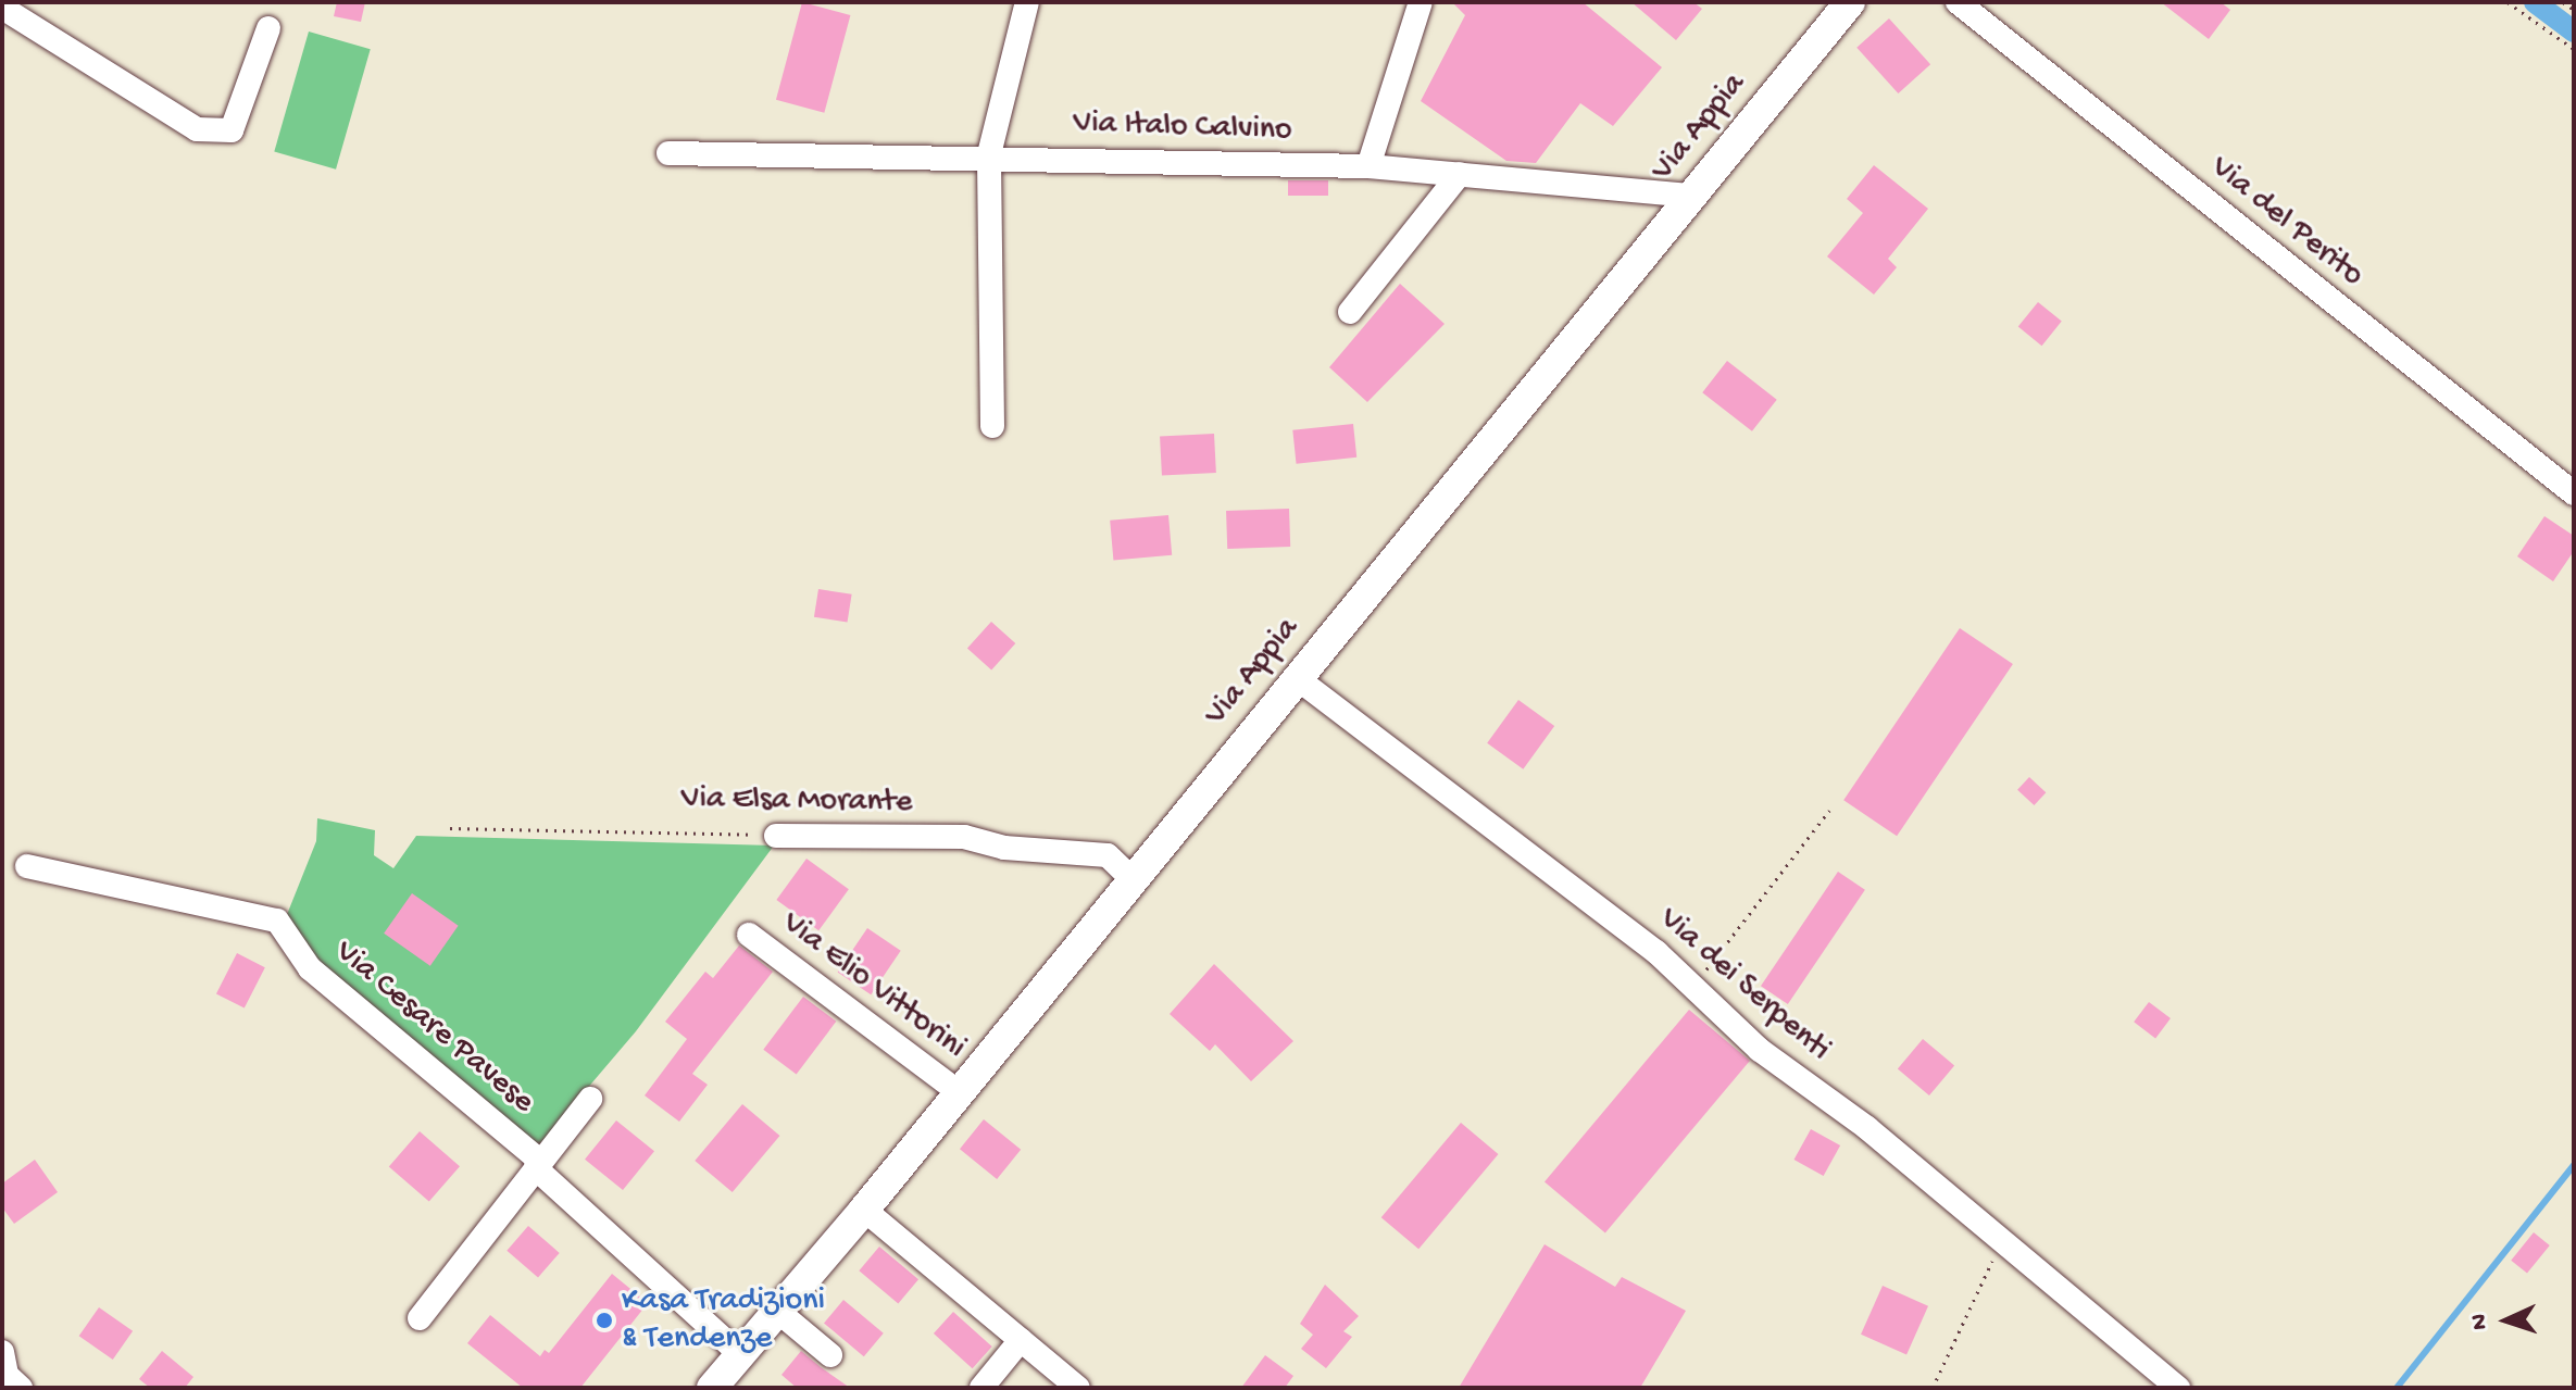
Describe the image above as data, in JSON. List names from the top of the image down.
{
  "streets": {
    "main road": ["Via Appia"],
    "street": [
      "Via Italo Calvino",
      "Via del Perito",
      "Via Elsa Morante",
      "Via dei Serpenti",
      "Via Elio Vittorini",
      "Via Cesare Pavese"
    ]
  },
  "crossings": [
    ["Via Italo Calvino", "Via Appia"],
    ["Via Appia", "Via Elsa Morante"],
    ["Via Appia", "Via dei Serpenti"],
    ["Via Appia", "Via Elio Vittorini"],
    ["Via Appia", "Via Cesare Pavese"]
  ],
  "places": ["Kasa Tradizioni & Tendenze"],
  "north": "left"
}
